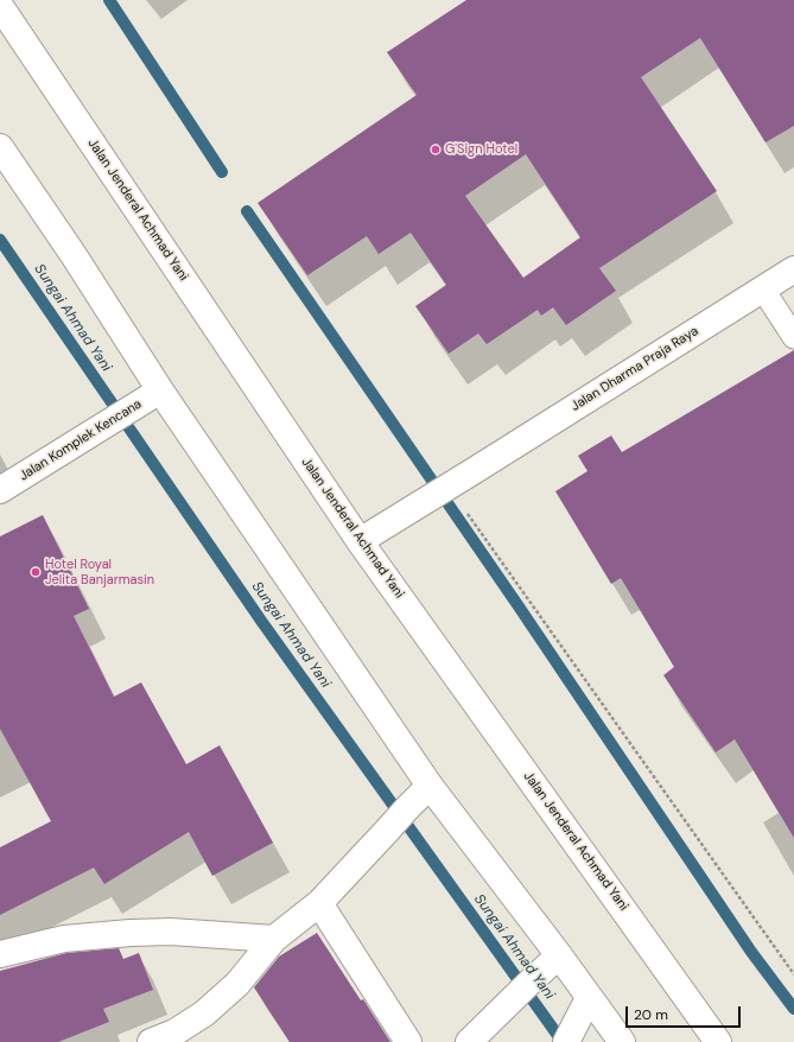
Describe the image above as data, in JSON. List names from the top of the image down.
{
  "streets": {
    "main road": ["Jalan Jenderal Achmad Yani", "Jalan Dharma Praja Raya", "Jalan Komplek Kencana"]
  },
  "crossings": [
    ["Jalan Jenderal Achmad Yani", "Jalan Dharma Praja Raya"]
  ],
  "water": ["Sungai Ahmad Yani"],
  "places": ["G'Sign Hotel", "Hotel Royal Jelita Banjarmasin"],
  "scale_bar": "20 m"
}
